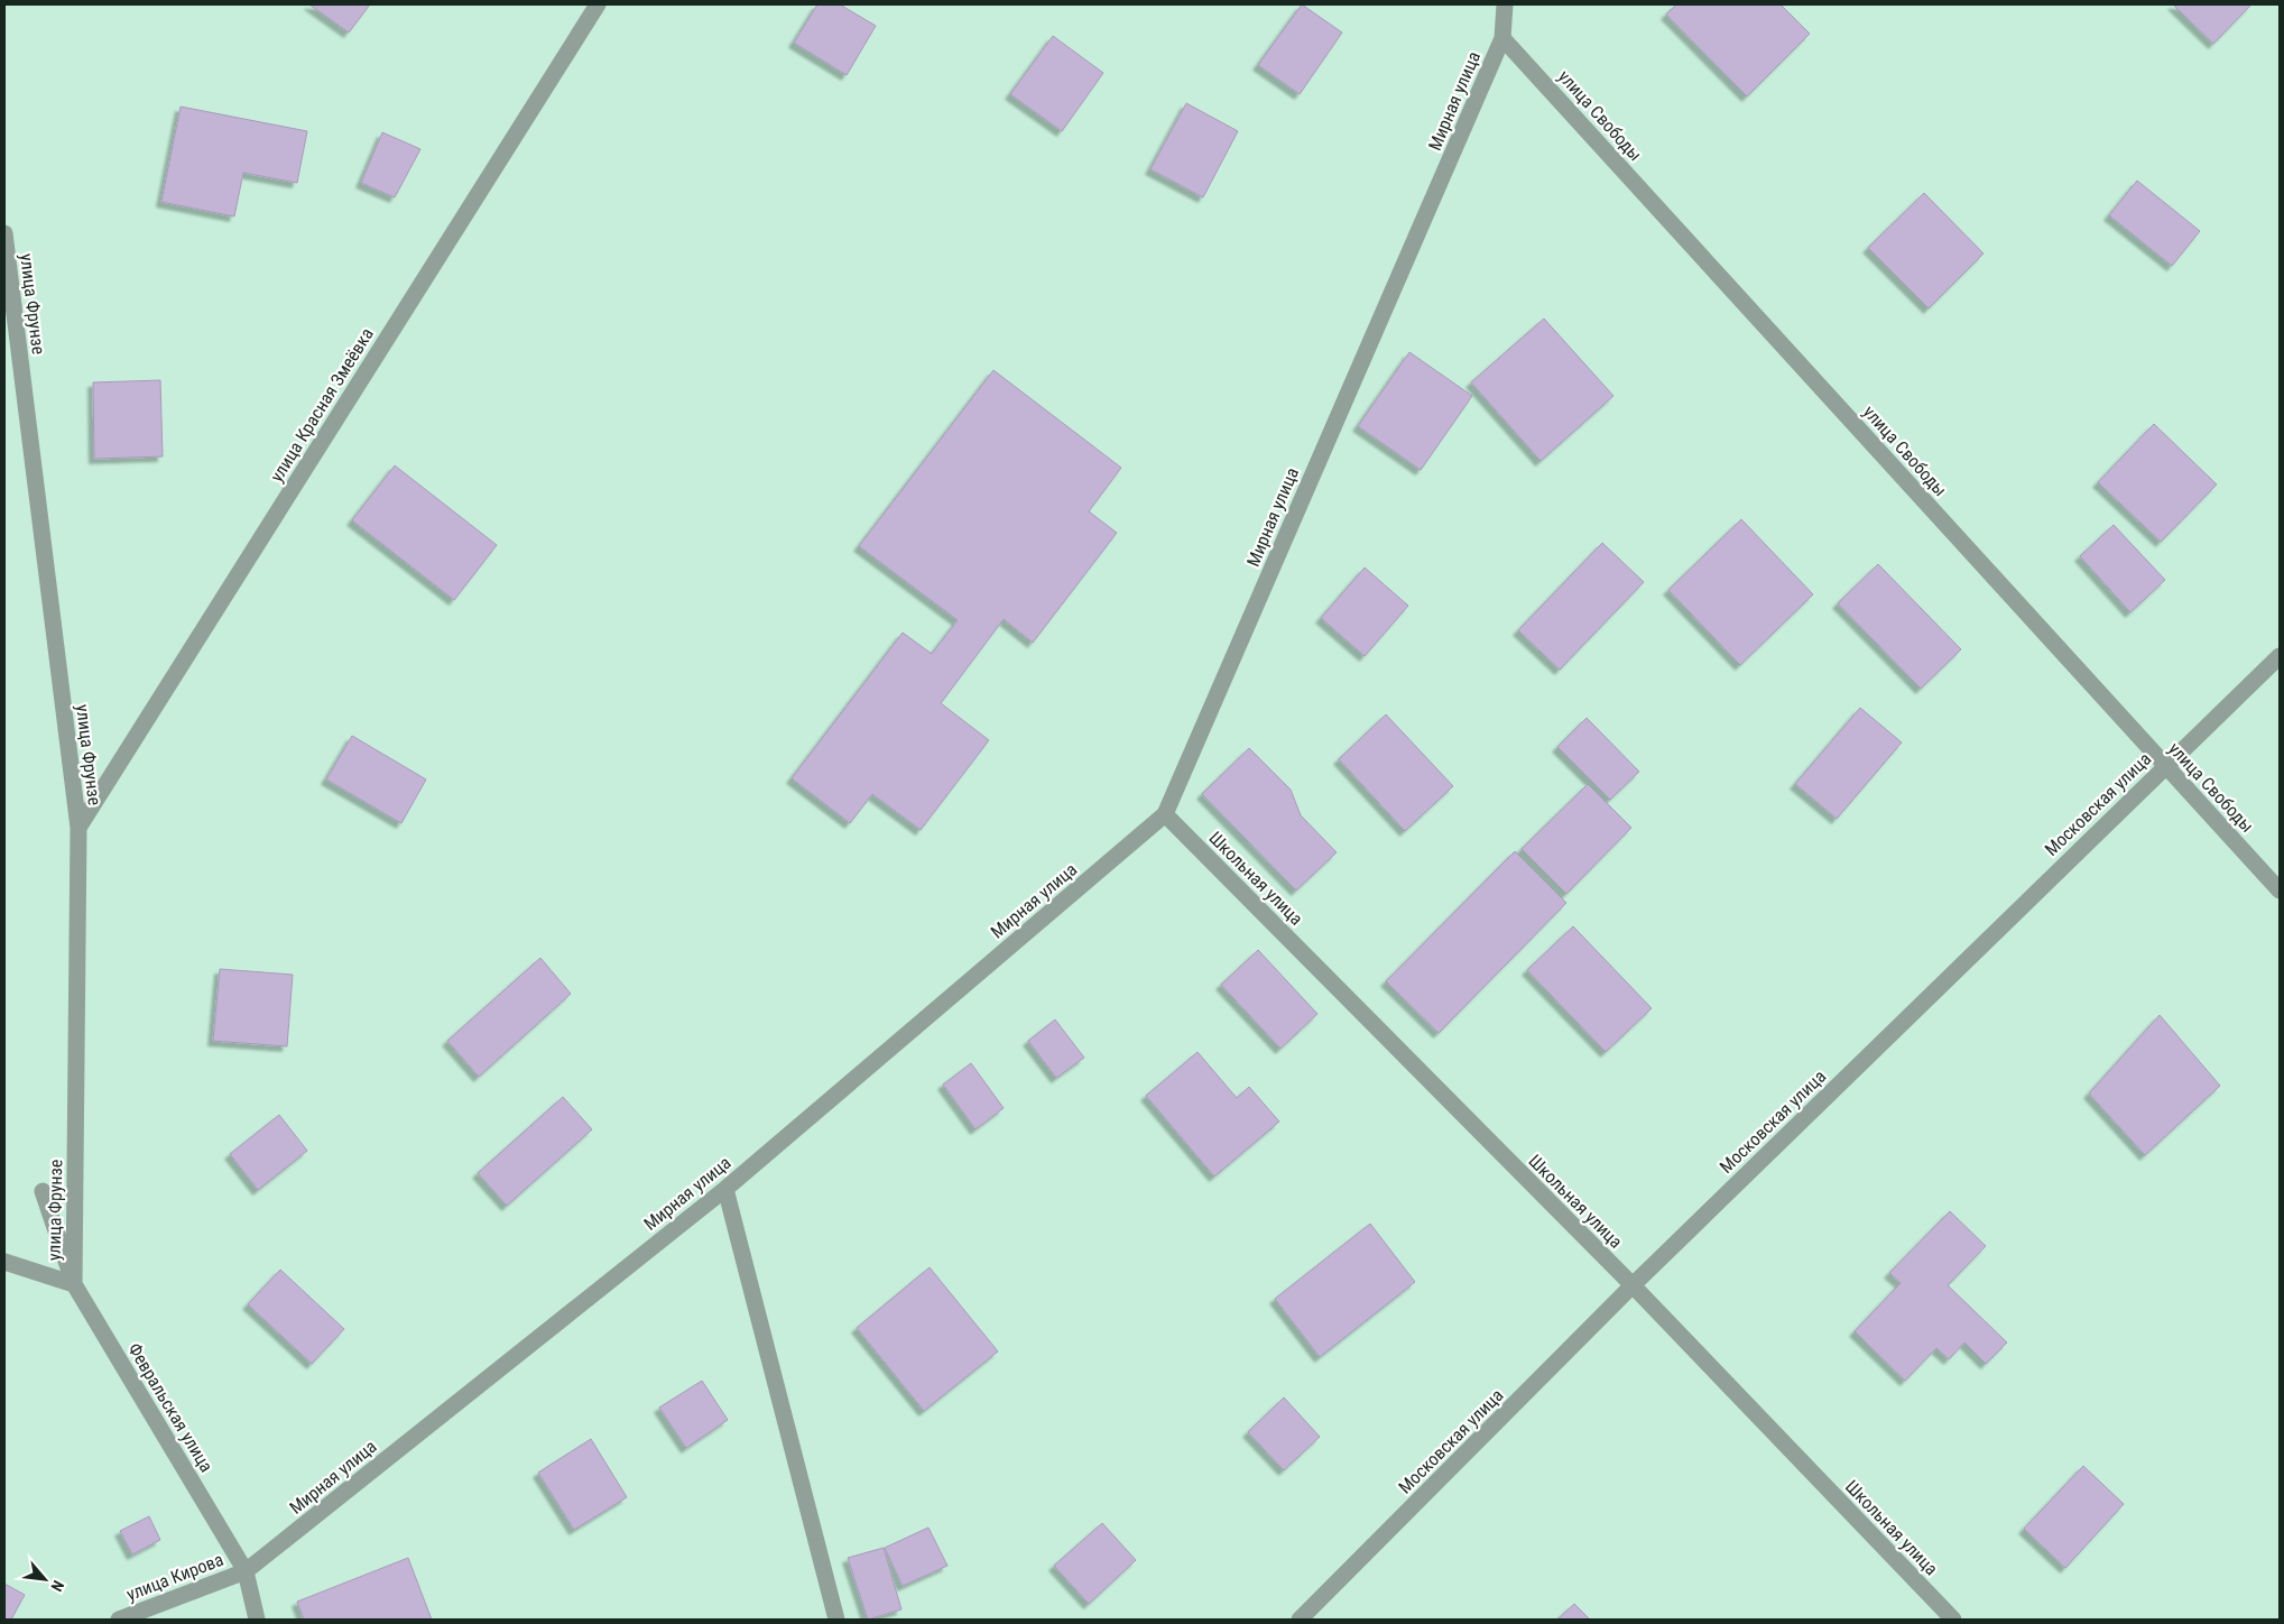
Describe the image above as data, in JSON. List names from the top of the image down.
{
  "streets": {
    "street": [
      "Мирная улица",
      "улица Свободы",
      "улица Фрунзе",
      "улица Красная Змеёвка",
      "Московская улица",
      "Школьная улица",
      "Февральская улица",
      "улица Кирова"
    ]
  },
  "crossings": [
    ["Мирная улица", "улица Свободы"],
    ["Мирная улица", "Школьная улица"],
    ["Мирная улица", "Февральская улица"],
    ["Мирная улица", "улица Кирова"],
    ["улица Свободы", "Московская улица"],
    ["улица Фрунзе", "улица Красная Змеёвка"],
    ["улица Фрунзе", "Февральская улица"],
    ["Московская улица", "Школьная улица"],
    ["Февральская улица", "улица Кирова"]
  ],
  "north": "bottom right"
}
